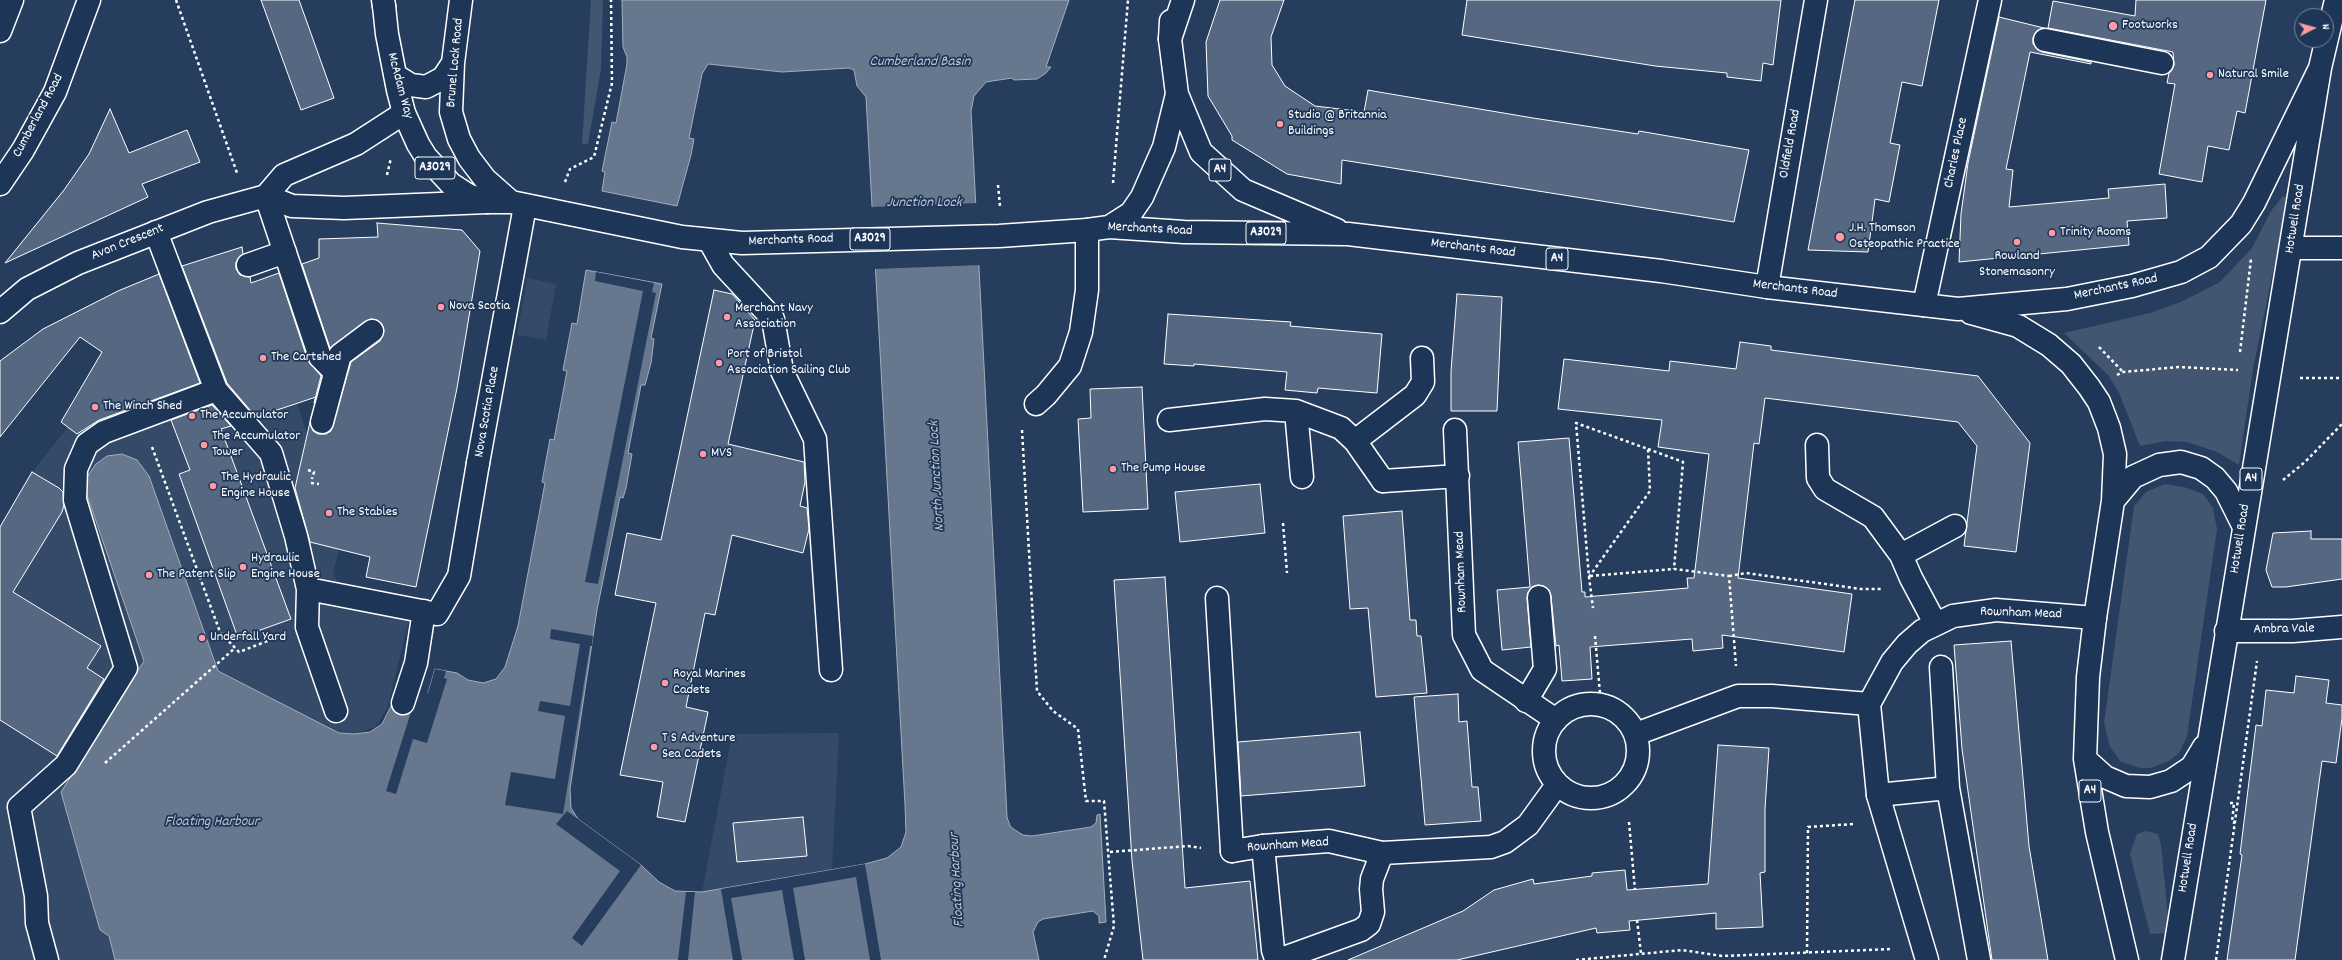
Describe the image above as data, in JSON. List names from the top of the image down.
{
  "streets": {
    "main road": [
      "Brunel Lock Road",
      "McAdam Way",
      "Cumberland Road",
      "Oldfield Road",
      "Charles Place",
      "A3029",
      "A4",
      "Hotwell Road",
      "Merchants Road",
      "Avon Crescent",
      "Nova Scotia Place",
      "Rownham Mead",
      "Ambra Vale"
    ]
  },
  "crossings": [
    ["Brunel Lock Road", "McAdam Way"],
    ["Brunel Lock Road", "A3029"],
    ["Brunel Lock Road", "Merchants Road"],
    ["Brunel Lock Road", "Nova Scotia Place"],
    ["McAdam Way", "A3029"],
    ["McAdam Way", "Merchants Road"],
    ["McAdam Way", "Nova Scotia Place"],
    ["Oldfield Road", "Merchants Road"],
    ["Charles Place", "Merchants Road"],
    ["A4", "Merchants Road"],
    ["A4", "Rownham Mead"],
    ["Hotwell Road", "Merchants Road"],
    ["Hotwell Road", "Ambra Vale"],
    ["Merchants Road", "Nova Scotia Place"]
  ],
  "water": [
    "Cumberland Basin",
    "Junction Lock",
    "North Junction Lock",
    "Floating Harbour"
  ],
  "places": [
    "Footworks",
    "Natural Smile",
    "Studio @ Britannia Buildings",
    "Trinity Rooms",
    "J.H. Thomson Osteopathic Practice",
    "Rowland Stonemasonry",
    "Nova Scotia",
    "Merchant Navy Association",
    "The Cartshed",
    "Port of Bristol Association Sailing Club",
    "The Winch Shed",
    "The Accumulator",
    "The Accumulator Tower",
    "MVS",
    "The Pump House",
    "The Hydraulic Engine House",
    "The Stables",
    "Hydraulic Engine House",
    "The Patent Slip",
    "Underfall Yard",
    "Royal Marines Cadets",
    "T S Adventure Sea Cadets"
  ],
  "north": "right"
}
